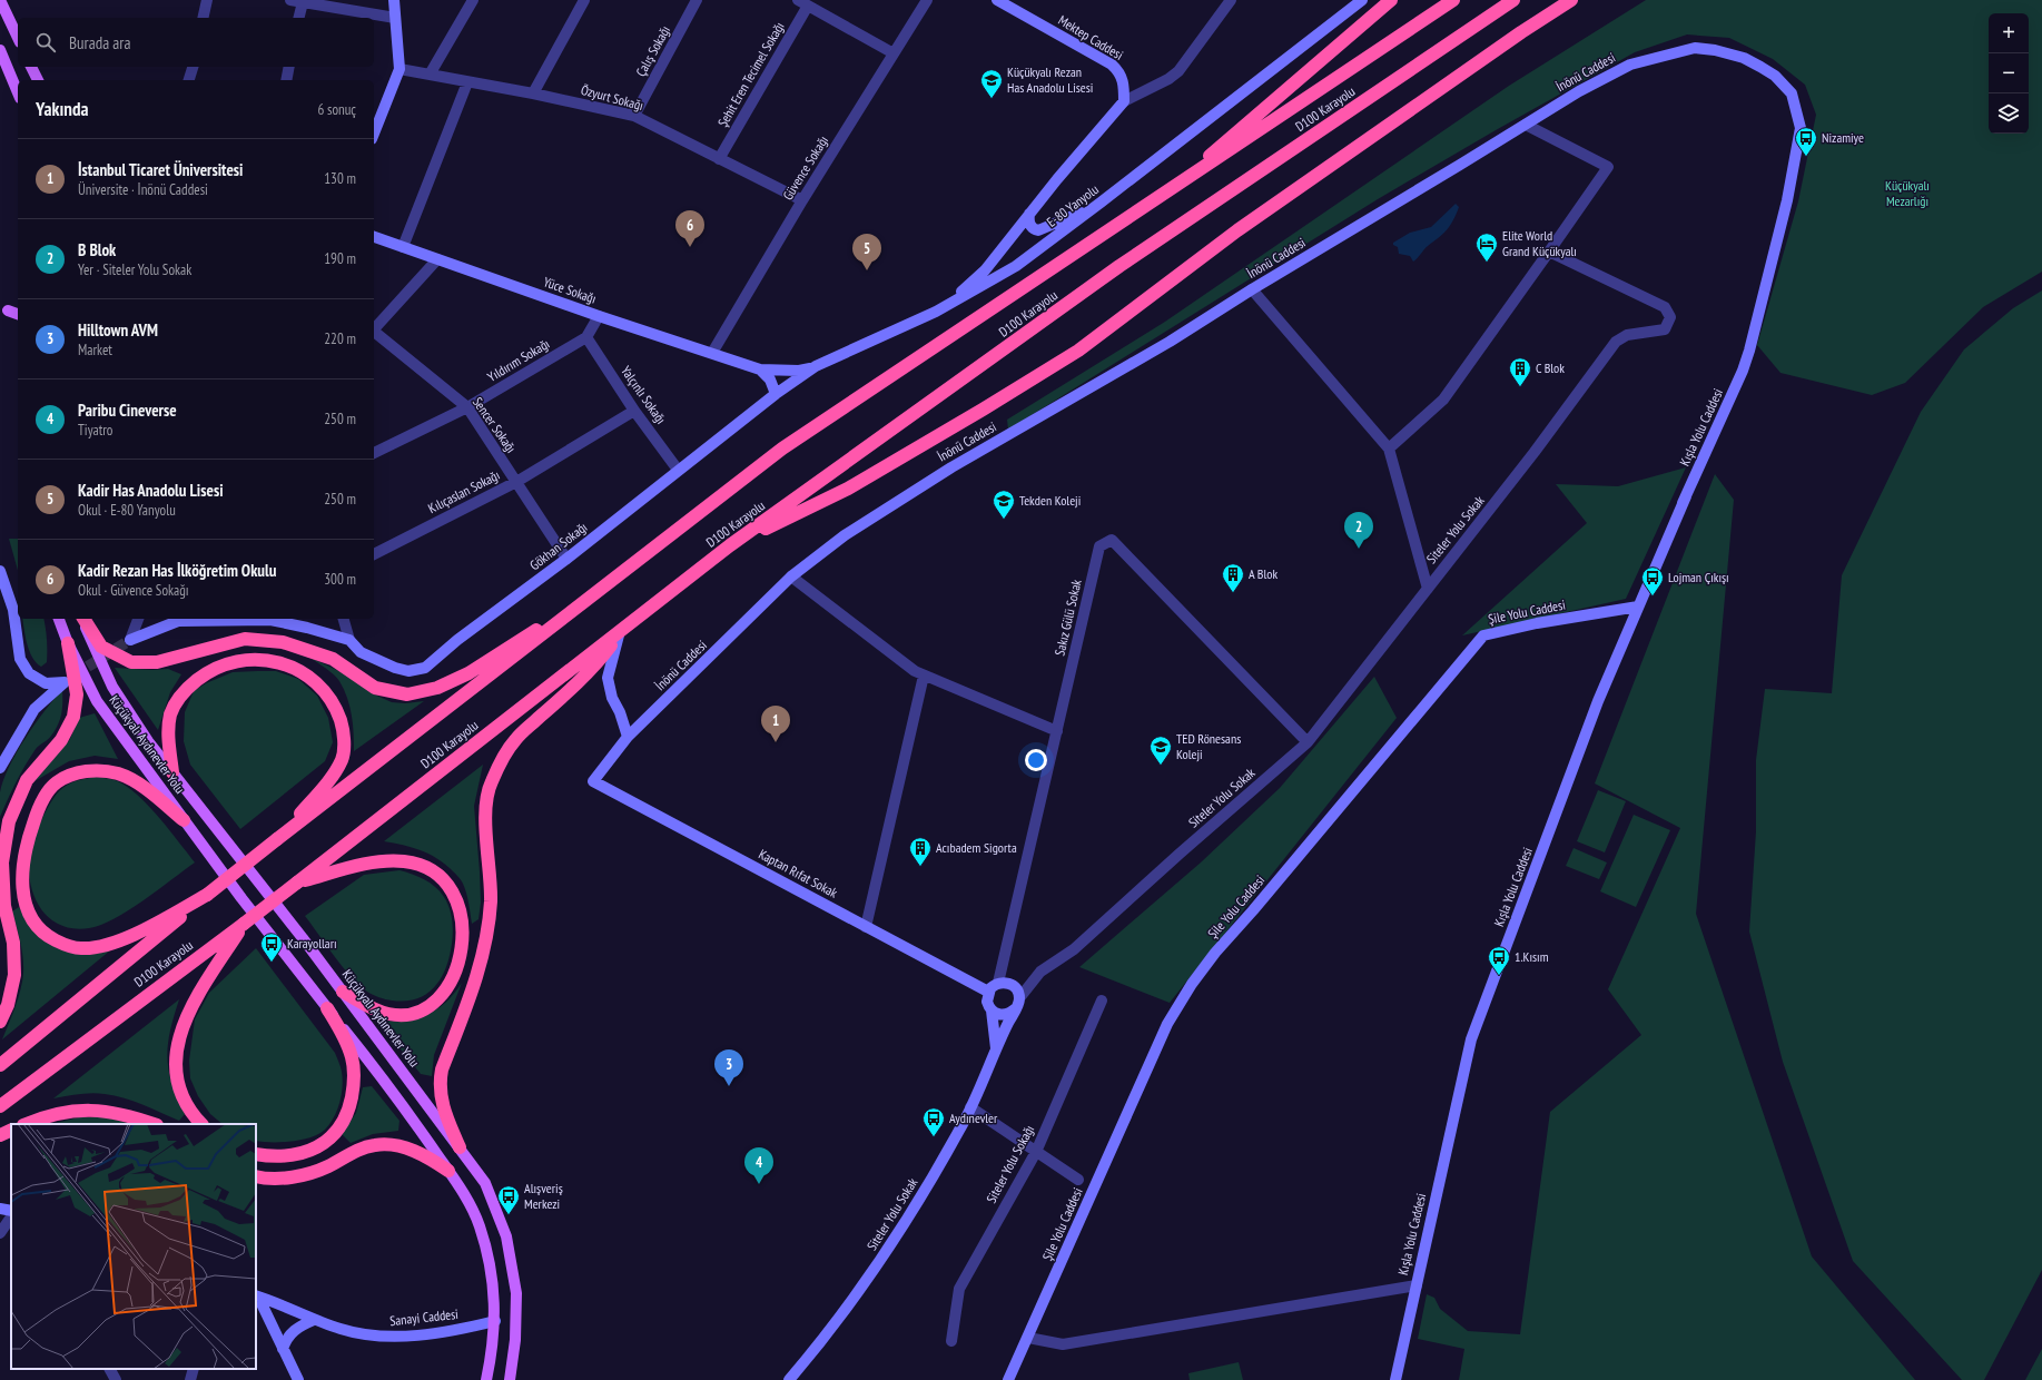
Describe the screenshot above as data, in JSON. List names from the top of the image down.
{
  "streets": {
    "highway": ["D100 Karayolu"],
    "main road": ["Küçükyalı Aydınevler Yolu"],
    "street": [
      "Mektep Caddesi",
      "Çalış Sokağı",
      "İnönü Caddesi",
      "Şehit Eren Tecimel Sokağı",
      "Özyurt Sokağı",
      "Güvence Sokağı",
      "E-80 Yanyolu",
      "Yüce Sokağı",
      "Yıldırım Sokağı",
      "Yalçınlı Sokağı",
      "Sencer Sokağı",
      "Kışla Yolu Caddesi",
      "Kılıçaslan Sokağı",
      "Siteler Yolu Sokak",
      "Gökhan Sokağı",
      "Şile Yolu Caddesi",
      "Sakız Gülü Sokak",
      "Kaptan Rıfat Sokak",
      "Siteler Yolu Sokağı",
      "Sanayi Caddesi"
    ]
  },
  "crossings": [
    ["Çalış Sokağı", "Özyurt Sokağı"],
    ["İnönü Caddesi", "Kışla Yolu Caddesi"],
    ["İnönü Caddesi", "Kaptan Rıfat Sokak"],
    ["Şehit Eren Tecimel Sokağı", "Özyurt Sokağı"],
    ["Özyurt Sokağı", "Güvence Sokağı"],
    ["Güvence Sokağı", "Yüce Sokağı"],
    ["E-80 Yanyolu", "Yüce Sokağı"],
    ["E-80 Yanyolu", "Gökhan Sokağı"],
    ["Yüce Sokağı", "Yıldırım Sokağı"],
    ["Yıldırım Sokağı", "Yalçınlı Sokağı"],
    ["Yıldırım Sokağı", "Sencer Sokağı"],
    ["Yalçınlı Sokağı", "Kılıçaslan Sokağı"],
    ["Yalçınlı Sokağı", "Gökhan Sokağı"],
    ["Sencer Sokağı", "Kılıçaslan Sokağı"],
    ["Sencer Sokağı", "Gökhan Sokağı"],
    ["Kışla Yolu Caddesi", "Şile Yolu Caddesi"],
    ["Siteler Yolu Sokak", "Sakız Gülü Sokak"],
    ["Siteler Yolu Sokak", "Kaptan Rıfat Sokak"],
    ["Sakız Gülü Sokak", "Kaptan Rıfat Sokak"],
    ["Küçükyalı Aydınevler Yolu", "Sanayi Caddesi"]
  ],
  "parks": ["Küçükyalı Mezarlığı"],
  "places": {
    "school or university": ["Küçükyalı Rezan Has Anadolu Lisesi", "Tekden Koleji", "TED Rönesans Koleji"],
    "bus stop": [
      "Nizamiye",
      "Lojman Çıkışı",
      "Karayolları",
      "1.Kısım",
      "Aydınevler",
      "Alışveriş Merkezi"
    ],
    "hotel": ["Elite World Grand Küçükyalı"],
    "building": ["C Blok", "A Blok", "Acıbadem Sigorta"]
  },
  "page": {
    "map_buttons": ["+", "−"],
    "search": "Burada ara",
    "heading": ["Yakında", "6 sonuç"],
    "list": [
      {
        "mark": "1",
        "name": "İstanbul Ticaret Üniversitesi",
        "note": "Üniversite · İnönü Caddesi",
        "value": "130 m"
      },
      {
        "mark": "2",
        "name": "B Blok",
        "note": "Yer · Siteler Yolu Sokak",
        "value": "190 m"
      },
      {
        "mark": "3",
        "name": "Hilltown AVM",
        "note": "Market",
        "value": "220 m"
      },
      {
        "mark": "4",
        "name": "Paribu Cineverse",
        "note": "Tiyatro",
        "value": "250 m"
      },
      {
        "mark": "5",
        "name": "Kadir Has Anadolu Lisesi",
        "note": "Okul · E-80 Yanyolu",
        "value": "250 m"
      },
      {
        "mark": "6",
        "name": "Kadir Rezan Has İlköğretim Okulu",
        "note": "Okul · Güvence Sokağı",
        "value": "300 m"
      }
    ],
    "pins": [
      "6",
      "5",
      "2",
      "1",
      "3",
      "4"
    ]
  }
}
